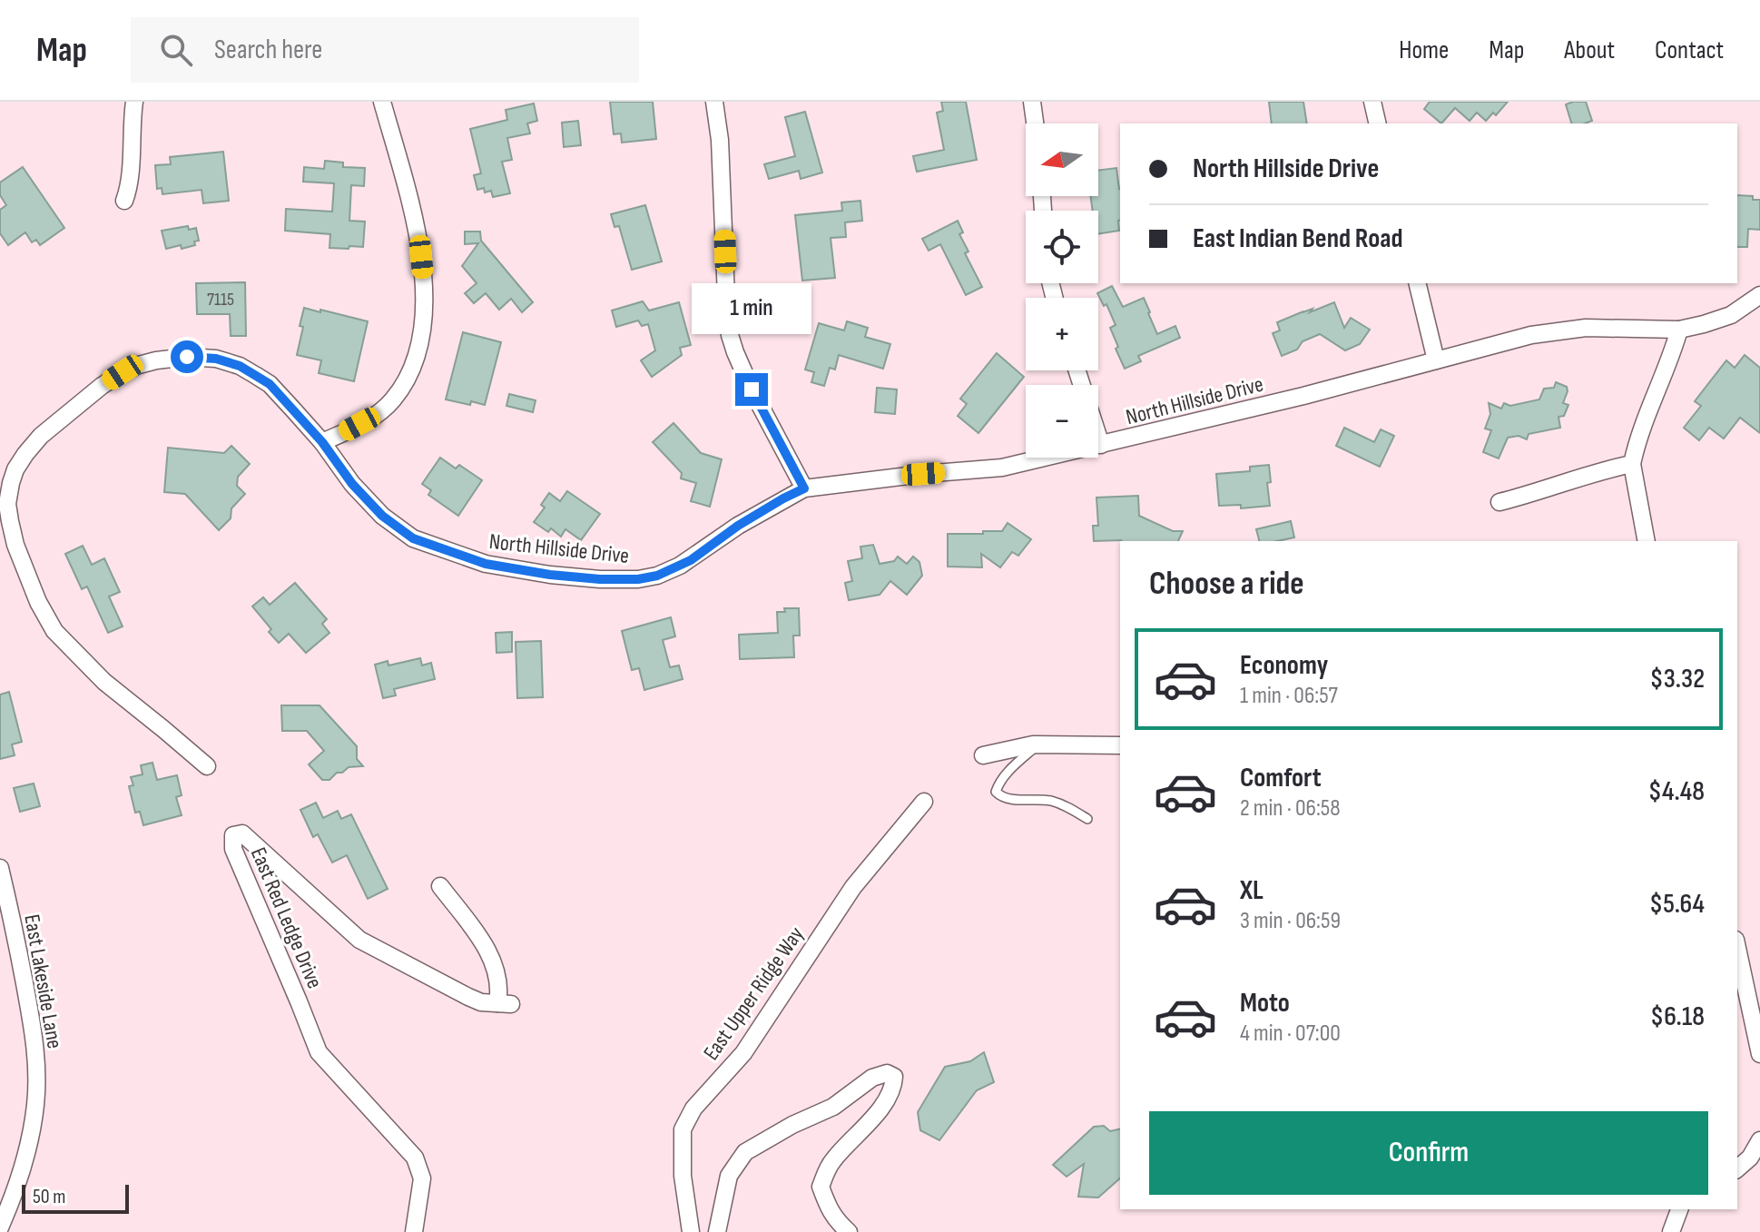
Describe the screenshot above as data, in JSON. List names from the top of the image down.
{
  "streets": {
    "street": [
      "North Hillside Drive",
      "East Red Ledge Drive",
      "East Lakeside Lane",
      "East Upper Ridge Way"
    ]
  },
  "house_numbers": ["7115"],
  "scale_bar": "50 m",
  "north": "left",
  "page": {
    "header": "Map",
    "search": "Search here",
    "nav": [
      "Home",
      "Map",
      "About",
      "Contact"
    ],
    "map_buttons": ["+", "−"],
    "banner": ["North Hillside Drive", "East Indian Bend Road"],
    "bubble": "1 min",
    "heading": "Choose a ride",
    "list": [
      {
        "name": "Economy",
        "note": "1 min · 06:57",
        "value": "$3.32"
      },
      {
        "name": "Comfort",
        "note": "2 min · 06:58",
        "value": "$4.48"
      },
      {
        "name": "XL",
        "note": "3 min · 06:59",
        "value": "$5.64"
      },
      {
        "name": "Moto",
        "note": "4 min · 07:00",
        "value": "$6.18"
      }
    ],
    "buttons": "Confirm",
    "scale": "50 m"
  }
}
